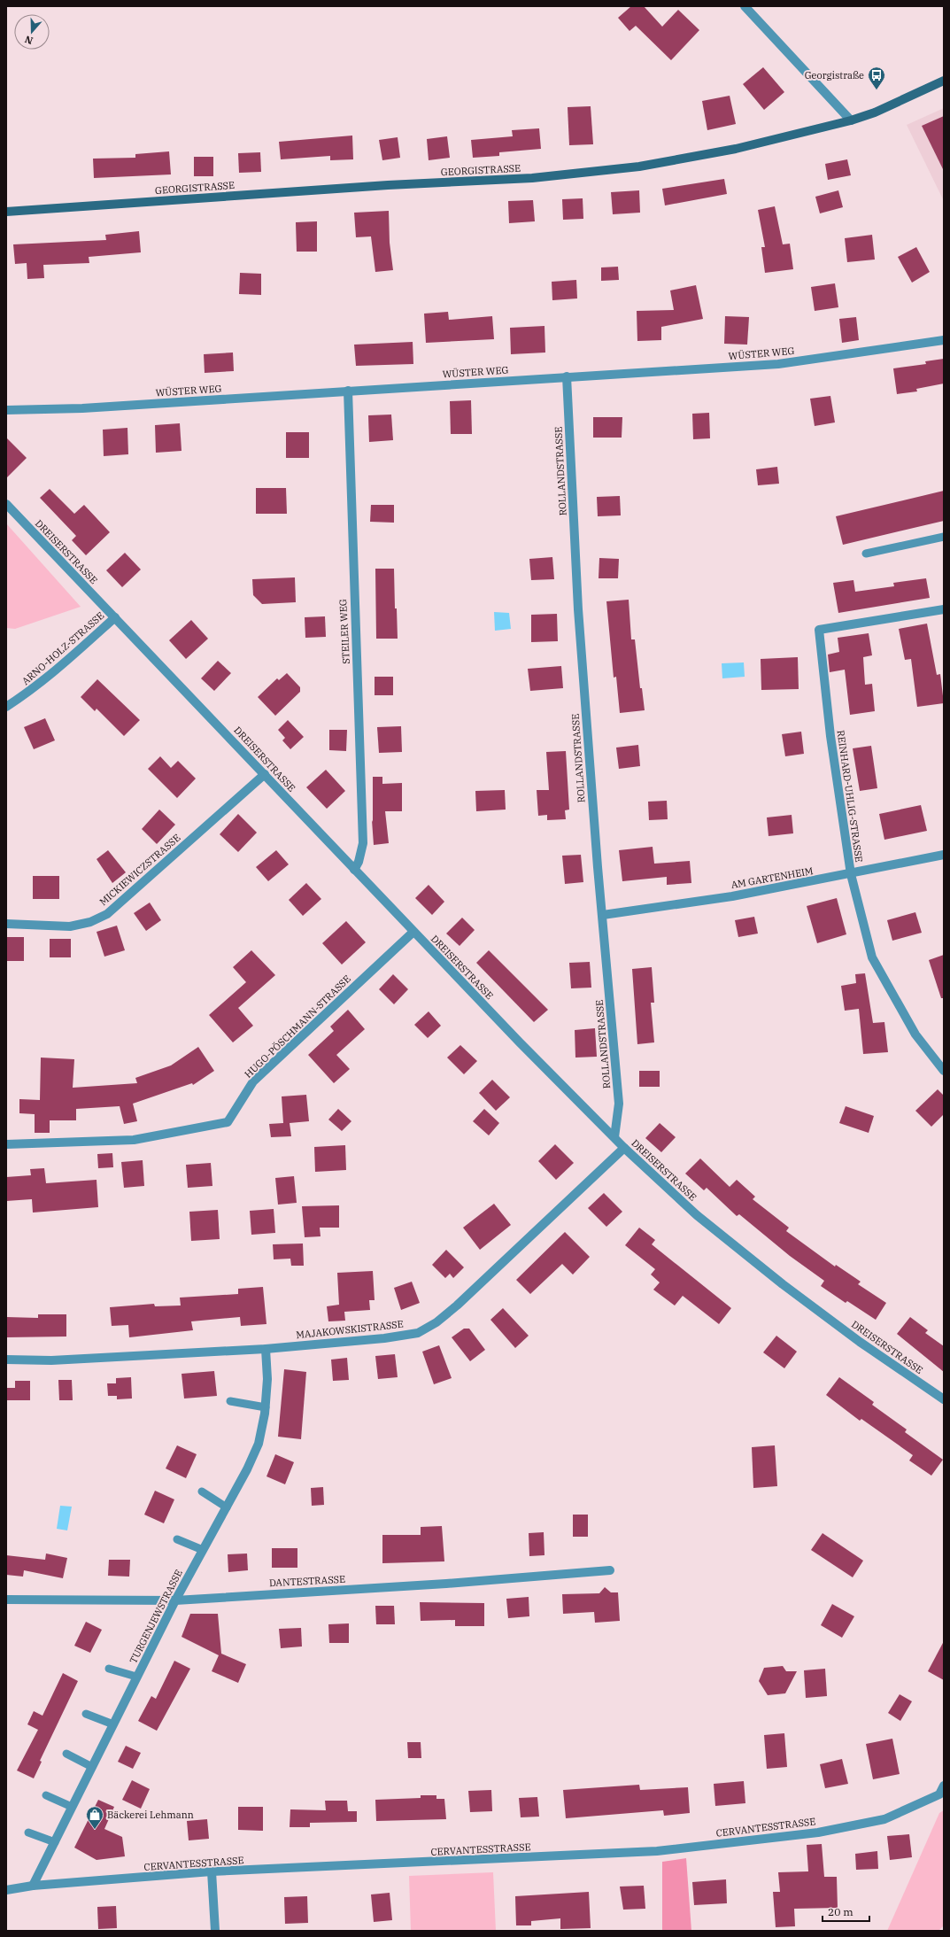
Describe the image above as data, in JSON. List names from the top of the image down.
{
  "streets": {
    "street": [
      "GEORGISTRASSE",
      "WÜSTER WEG",
      "ROLLANDSTRASSE",
      "DREISERSTRASSE",
      "STEILER WEG",
      "ARNO-HOLZ-STRASSE",
      "REINHARD-UHLIG-STRASSE",
      "MICKIEWICZSTRASSE",
      "AM GARTENHEIM",
      "HUGO-PÖSCHMANN-STRASSE",
      "MAJAKOWSKISTRASSE",
      "DANTESTRASSE",
      "TURGENJEWSTRASSE",
      "CERVANTESSTRASSE"
    ]
  },
  "crossings": [
    ["WÜSTER WEG", "ROLLANDSTRASSE"],
    ["WÜSTER WEG", "STEILER WEG"],
    ["ROLLANDSTRASSE", "DREISERSTRASSE"],
    ["ROLLANDSTRASSE", "AM GARTENHEIM"],
    ["DREISERSTRASSE", "STEILER WEG"],
    ["DREISERSTRASSE", "ARNO-HOLZ-STRASSE"],
    ["DREISERSTRASSE", "MICKIEWICZSTRASSE"],
    ["DREISERSTRASSE", "HUGO-PÖSCHMANN-STRASSE"],
    ["DREISERSTRASSE", "MAJAKOWSKISTRASSE"],
    ["REINHARD-UHLIG-STRASSE", "AM GARTENHEIM"],
    ["MAJAKOWSKISTRASSE", "TURGENJEWSTRASSE"],
    ["DANTESTRASSE", "TURGENJEWSTRASSE"],
    ["TURGENJEWSTRASSE", "CERVANTESSTRASSE"]
  ],
  "places": {
    "bus stop": ["Georgistraße"],
    "shop": ["Bäckerei Lehmann"]
  },
  "scale_bar": "20 m",
  "north": "bottom"
}
